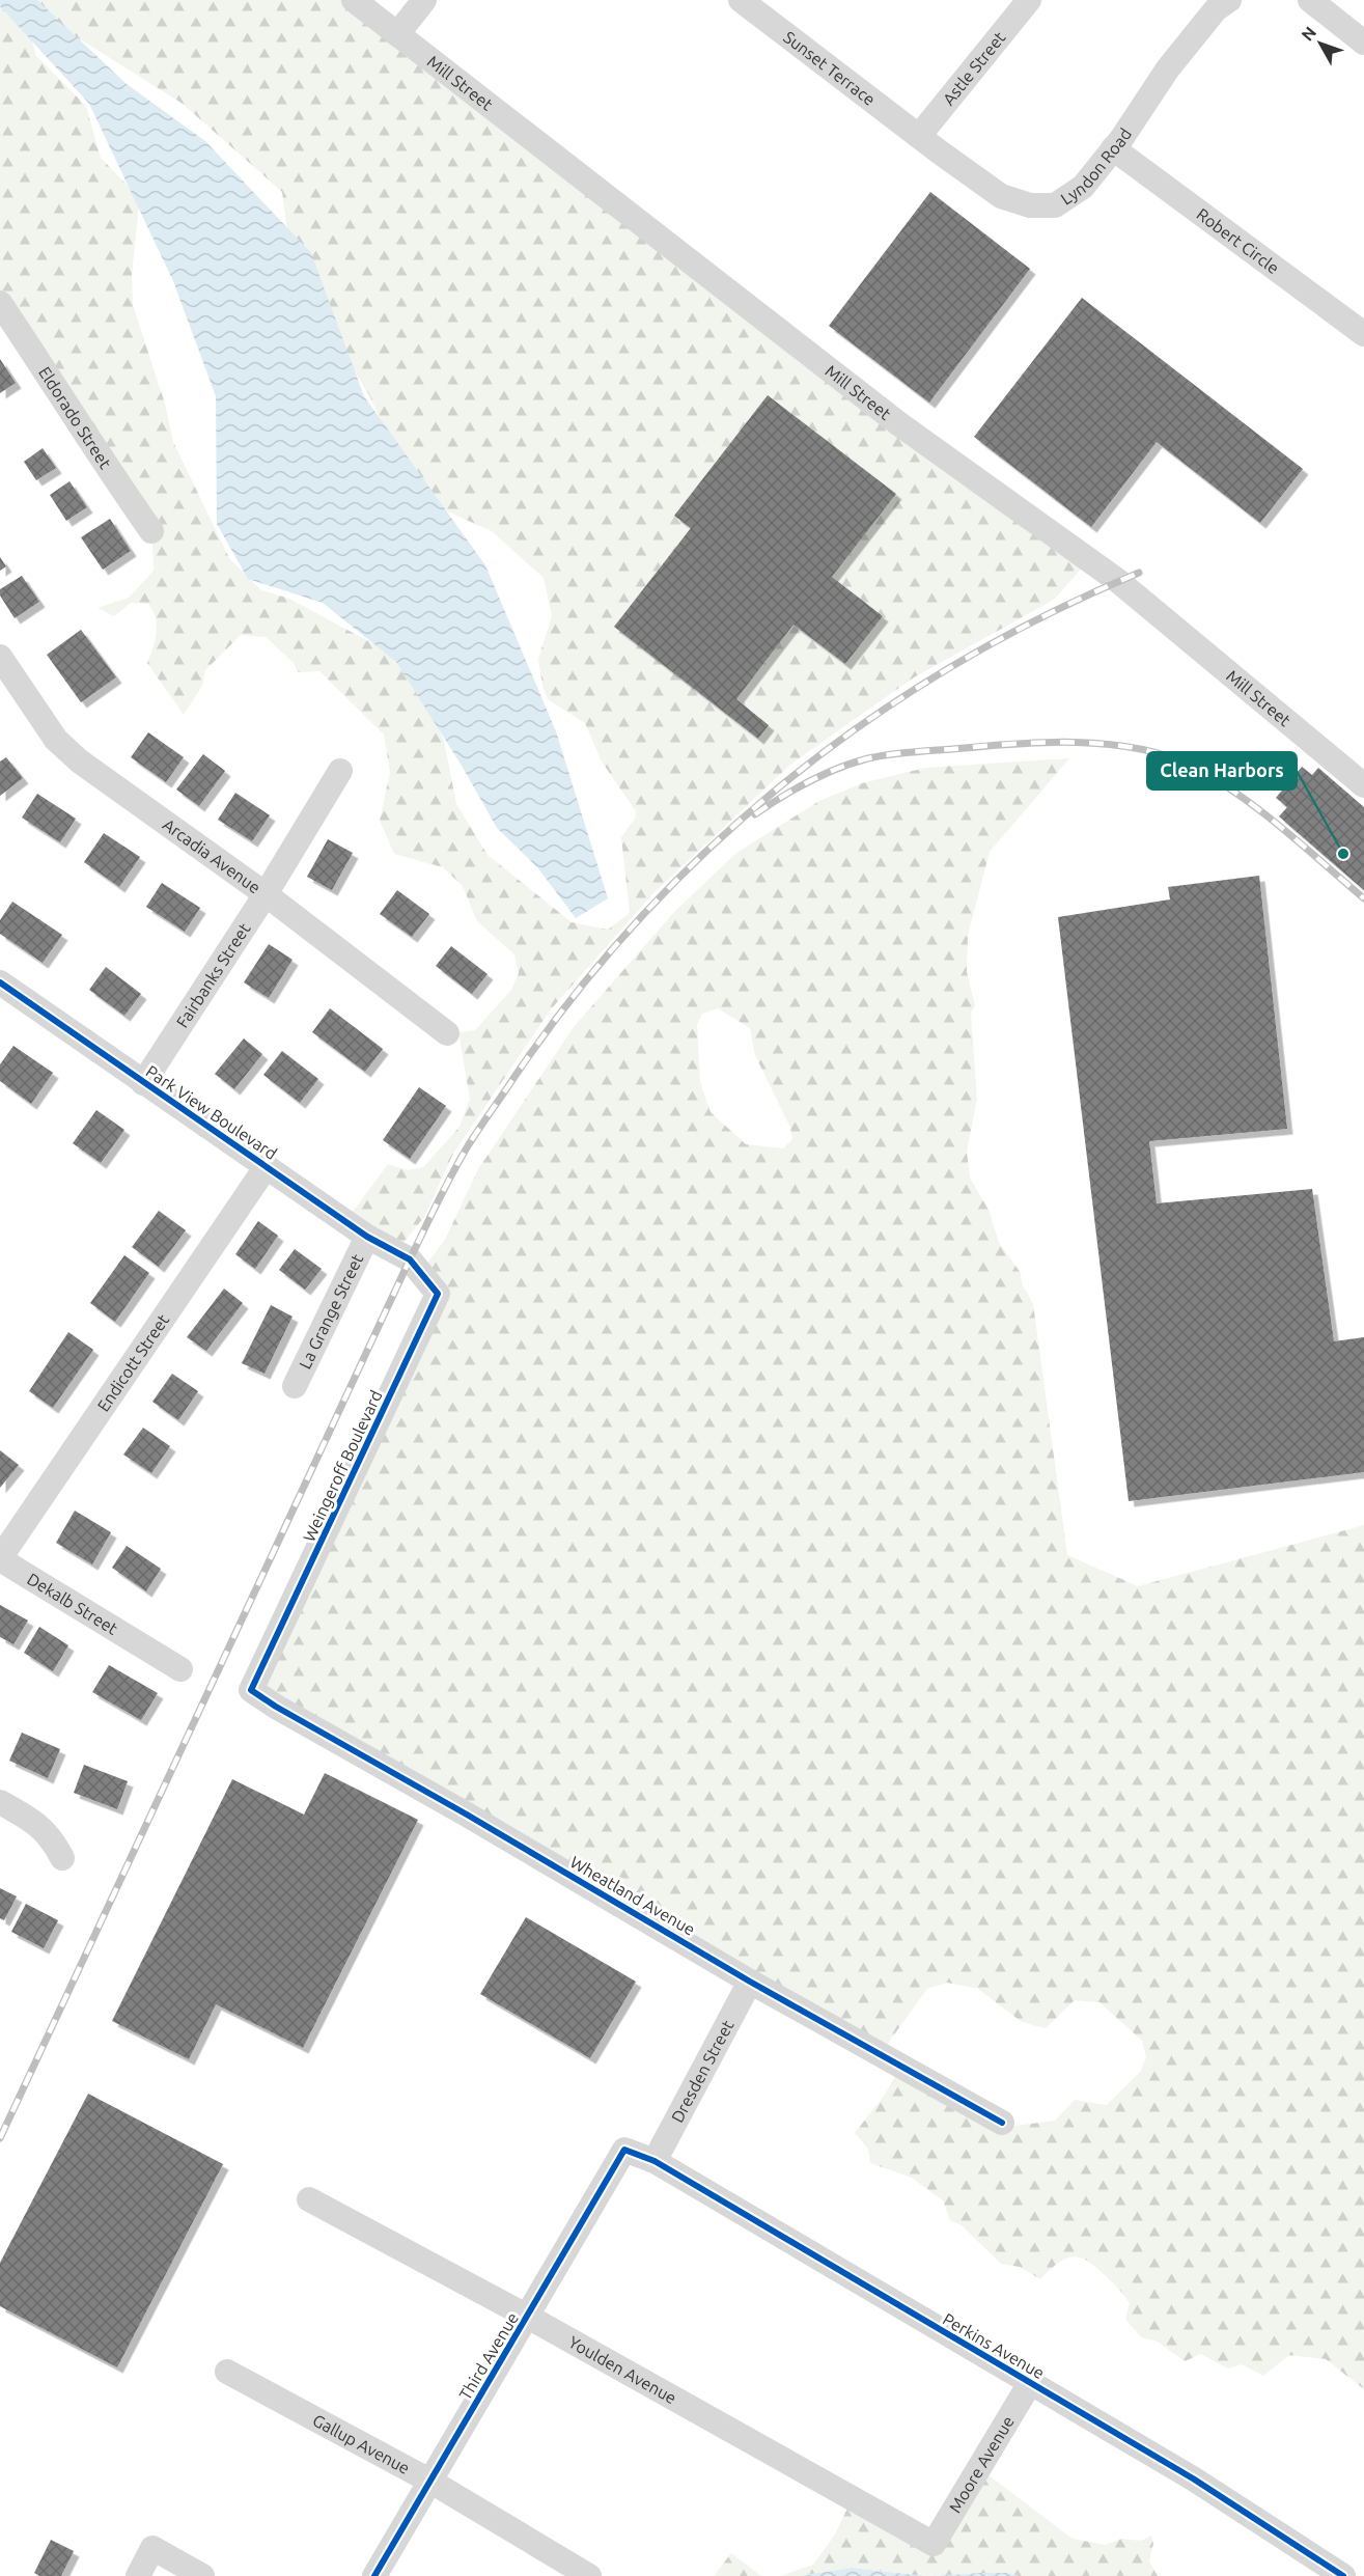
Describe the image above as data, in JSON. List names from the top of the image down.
{
  "streets": {
    "street": [
      "Sunset Terrace",
      "Astle Street",
      "Mill Street",
      "Lyndon Road",
      "Robert Circle",
      "Eldorado Street",
      "Arcadia Avenue",
      "Fairbanks Street",
      "Park View Boulevard",
      "La Grange Street",
      "Endicott Street",
      "Weingeroff Boulevard",
      "Dekalb Street",
      "Wheatland Avenue",
      "Dresden Street",
      "Perkins Avenue",
      "Third Avenue",
      "Youlden Avenue",
      "Gallup Avenue",
      "Moore Avenue"
    ]
  },
  "crossings": [
    ["Sunset Terrace", "Astle Street"],
    ["Sunset Terrace", "Lyndon Road"],
    ["Astle Street", "Lyndon Road"],
    ["Lyndon Road", "Robert Circle"],
    ["Arcadia Avenue", "Fairbanks Street"],
    ["Fairbanks Street", "Park View Boulevard"],
    ["Park View Boulevard", "La Grange Street"],
    ["Park View Boulevard", "Endicott Street"],
    ["Park View Boulevard", "Weingeroff Boulevard"],
    ["Endicott Street", "Dekalb Street"],
    ["Weingeroff Boulevard", "Wheatland Avenue"],
    ["Wheatland Avenue", "Dresden Street"],
    ["Dresden Street", "Perkins Avenue"],
    ["Perkins Avenue", "Third Avenue"],
    ["Perkins Avenue", "Moore Avenue"],
    ["Third Avenue", "Youlden Avenue"],
    ["Third Avenue", "Gallup Avenue"],
    ["Youlden Avenue", "Moore Avenue"]
  ],
  "places": ["Clean Harbors"],
  "north": "top left"
}
